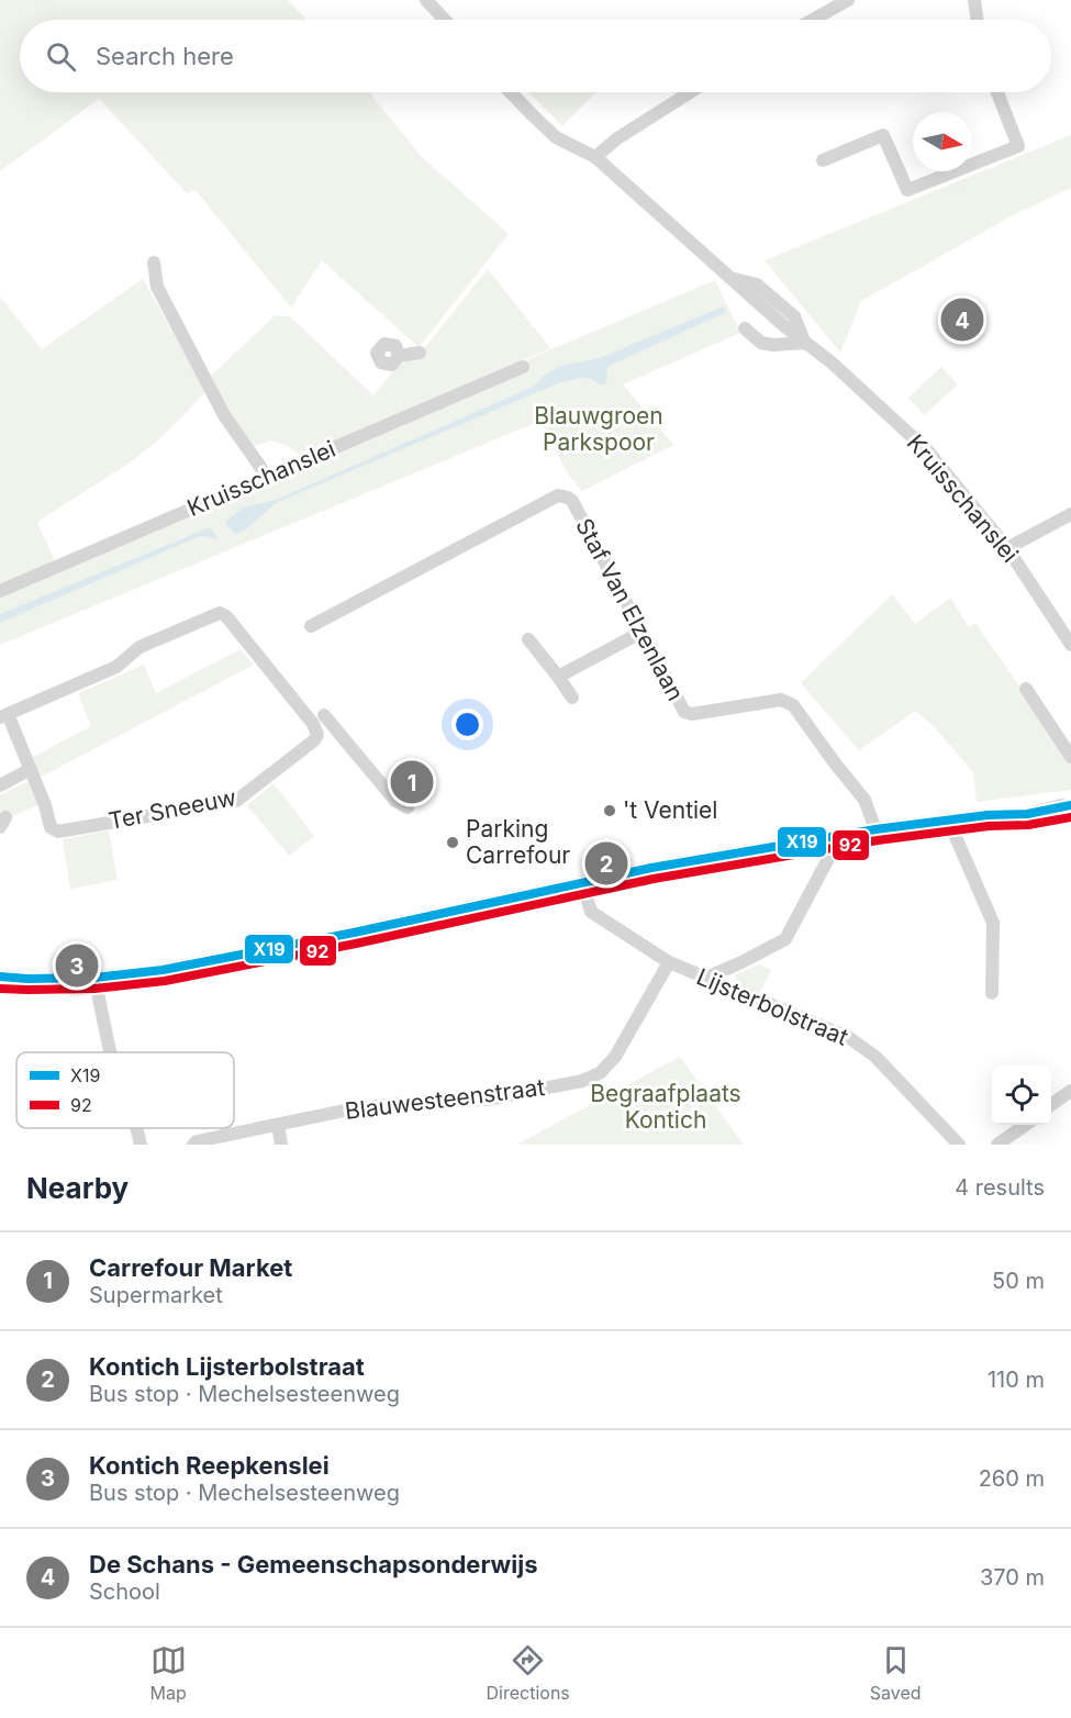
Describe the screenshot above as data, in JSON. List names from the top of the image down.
{
  "streets": {
    "street": [
      "Kruisschanslei",
      "Staf Van Elzenlaan",
      "Ter Sneeuw",
      "Lijsterbolstraat",
      "Blauwesteenstraat"
    ]
  },
  "crossings": [
    ["Lijsterbolstraat", "Blauwesteenstraat"]
  ],
  "parks": ["Blauwgroen Parkspoor", "Begraafplaats Kontich"],
  "places": ["'t Ventiel", "Parking Carrefour"],
  "lines": ["transit line X19", "transit line 92"],
  "legend": ["X19", "92"],
  "north": "right",
  "page": {
    "search": "Search here",
    "pins": [
      "4",
      "1",
      "2",
      "3"
    ],
    "heading": ["Nearby", "4 results"],
    "list": [
      {
        "mark": "1",
        "name": "Carrefour Market",
        "note": "Supermarket",
        "value": "50 m"
      },
      {
        "mark": "2",
        "name": "Kontich Lijsterbolstraat",
        "note": "Bus stop · Mechelsesteenweg",
        "value": "110 m"
      },
      {
        "mark": "3",
        "name": "Kontich Reepkenslei",
        "note": "Bus stop · Mechelsesteenweg",
        "value": "260 m"
      },
      {
        "mark": "4",
        "name": "De Schans - Gemeenschapsonderwijs",
        "note": "School",
        "value": "370 m"
      }
    ],
    "nav": ["Map", "Directions", "Saved"]
  }
}
